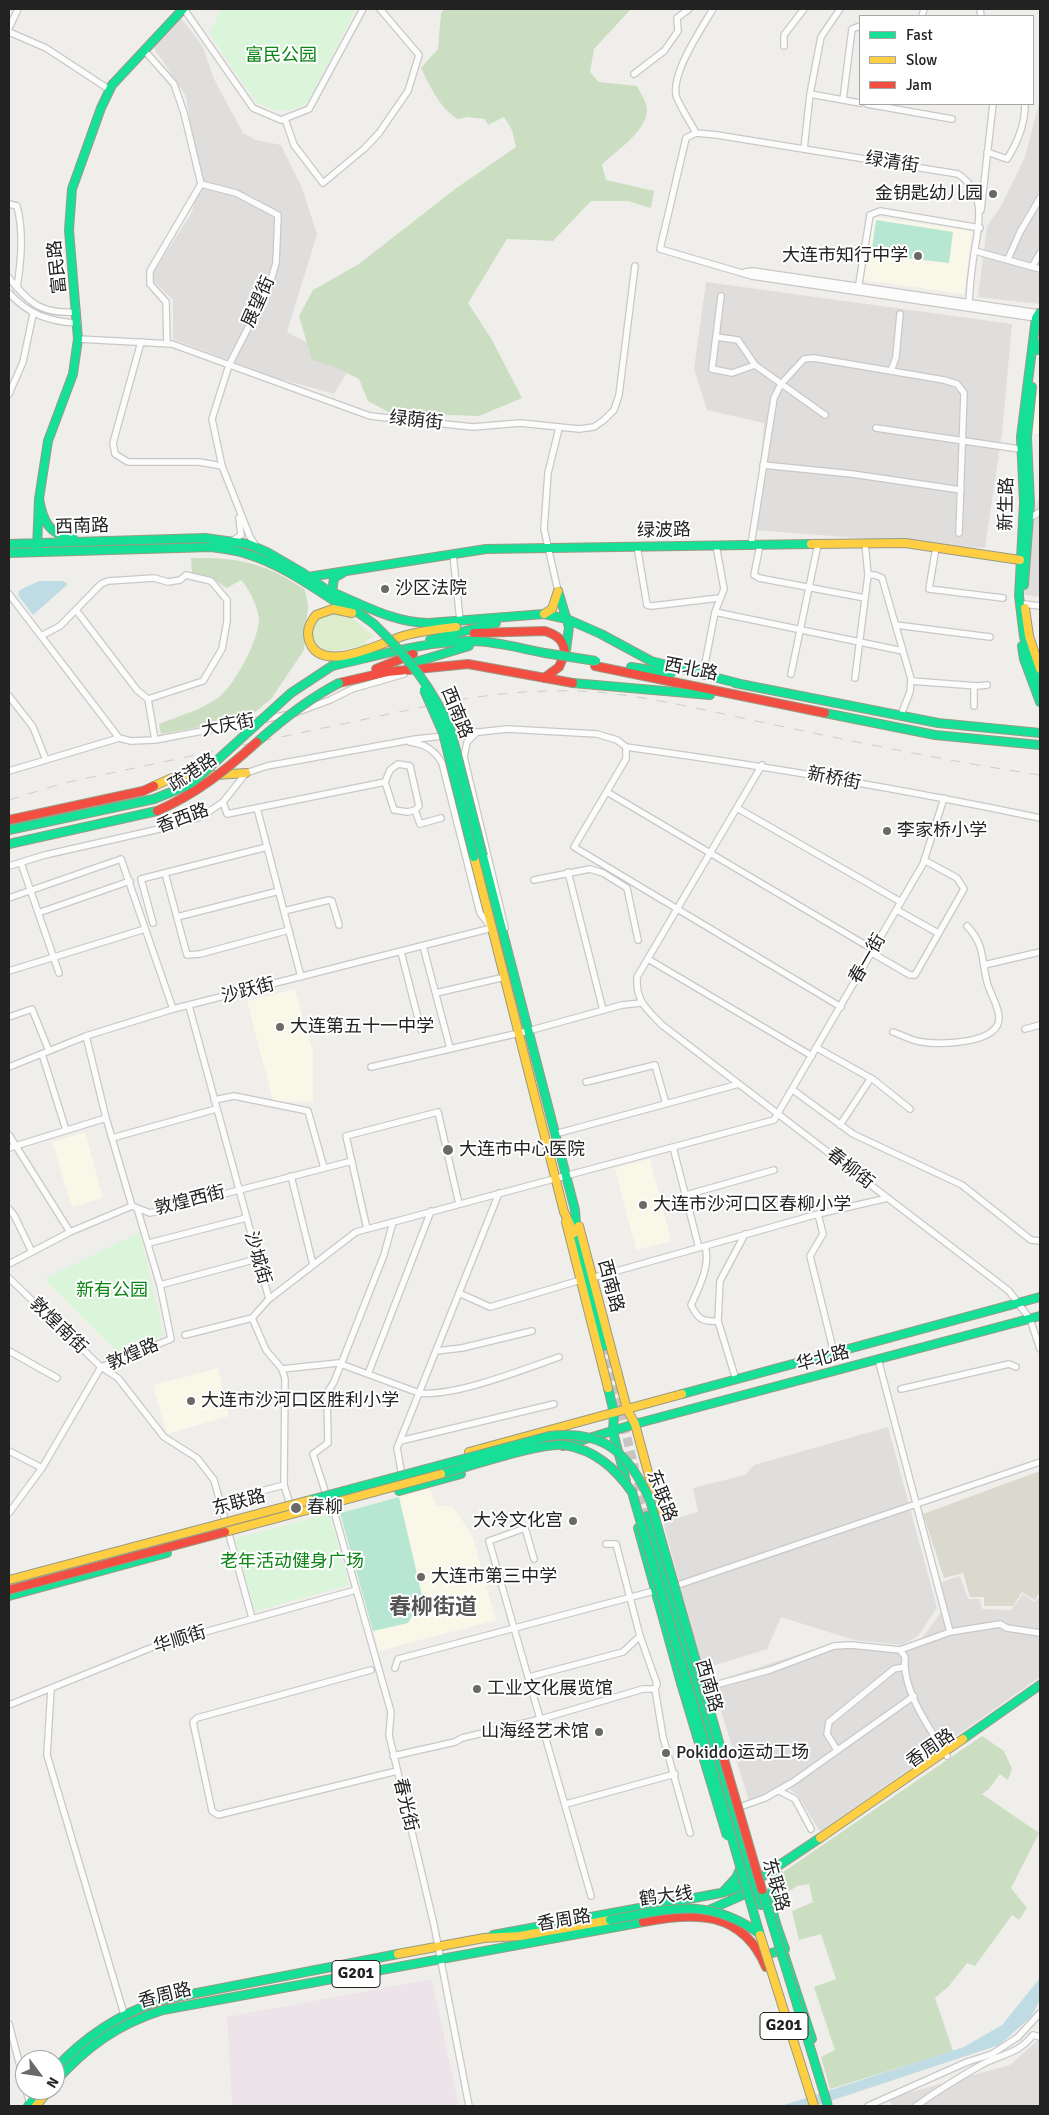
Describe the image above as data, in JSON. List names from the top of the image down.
{
  "streets": {
    "main road": [
      "富民路",
      "新生路",
      "西南路",
      "绿波路",
      "西北路",
      "疏港路",
      "华北路",
      "东联路",
      "香周路",
      "鹤大线",
      "G201"
    ],
    "street": [
      "绿清街",
      "展望街",
      "绿荫街",
      "大庆街",
      "新桥街",
      "香西路",
      "春一街",
      "沙跃街",
      "春柳街",
      "敦煌西街",
      "沙城街",
      "敦煌南街",
      "敦煌路",
      "华顺街",
      "春光街"
    ]
  },
  "crossings": [
    ["富民路", "绿荫街"],
    ["富民路", "西南路"],
    ["展望街", "绿荫街"],
    ["展望街", "西南路"],
    ["新生路", "绿波路"],
    ["西南路", "绿波路"],
    ["西南路", "沙跃街"],
    ["西南路", "华北路"],
    ["西南路", "东联路"],
    ["西南路", "香周路"],
    ["西北路", "疏港路"],
    ["新桥街", "春一街"],
    ["春一街", "春柳街"],
    ["沙跃街", "沙城街"],
    ["沙跃街", "敦煌路"],
    ["春柳街", "华北路"],
    ["敦煌西街", "沙城街"],
    ["敦煌西街", "敦煌路"],
    ["敦煌南街", "敦煌路"],
    ["敦煌南街", "华北路"],
    ["敦煌南街", "华顺街"],
    ["华北路", "春光街"],
    ["东联路", "香周路"],
    ["华顺街", "春光街"],
    ["香周路", "春光街"],
    ["香周路", "鹤大线"],
    ["鹤大线", "G201"]
  ],
  "districts": ["春柳街道"],
  "parks": ["富民公园", "新有公园", "老年活动健身广场"],
  "places": [
    "金钥匙幼儿园",
    "大连市知行中学",
    "沙区法院",
    "李家桥小学",
    "大连第五十一中学",
    "大连市中心医院",
    "大连市沙河口区春柳小学",
    "大连市沙河口区胜利小学",
    "春柳",
    "大冷文化宫",
    "大连市第三中学",
    "工业文化展览馆",
    "山海经艺术馆",
    "Pokiddo运动工场"
  ],
  "legend": ["Fast", "Slow", "Jam"],
  "north": "bottom right"
}
